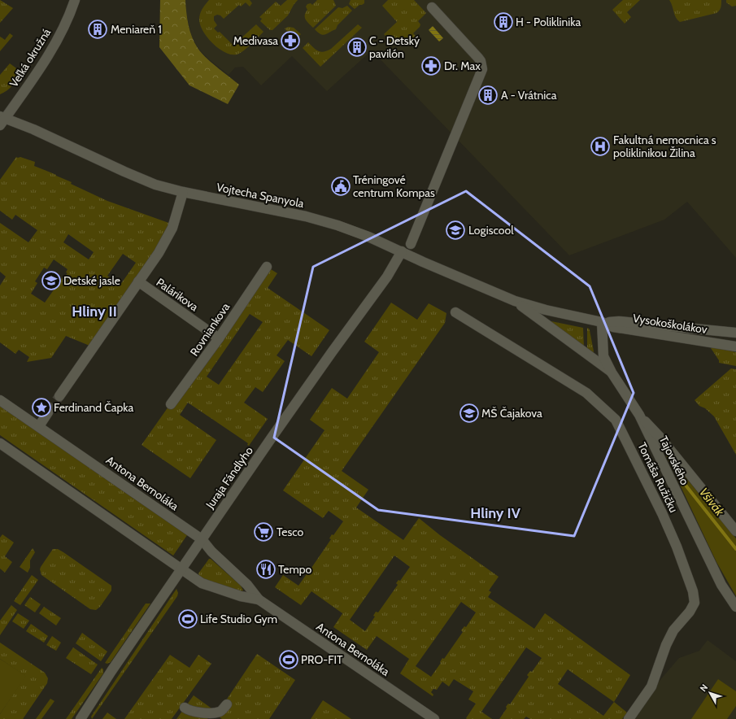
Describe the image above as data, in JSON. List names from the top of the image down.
{
  "streets": {
    "street": [
      "Veľká okružná",
      "Vojtecha Spanyola",
      "Palárikova",
      "Vysokoškolákov",
      "Rovniankova",
      "Tajovského",
      "Juraja Fándlyho",
      "Tomáša Ružičku",
      "Antona Bernoláka"
    ]
  },
  "crossings": [
    ["Veľká okružná", "Vojtecha Spanyola"],
    ["Vojtecha Spanyola", "Vysokoškolákov"],
    ["Vojtecha Spanyola", "Juraja Fándlyho"],
    ["Palárikova", "Rovniankova"],
    ["Vysokoškolákov", "Tajovského"],
    ["Juraja Fándlyho", "Antona Bernoláka"]
  ],
  "districts": ["Hliny II", "Hliny IV"],
  "water": ["Všivák"],
  "places": {
    "building": [
      "H - Poliklinika",
      "Meniareň 1",
      "C - Detský pavilón",
      "A - Vrátnica"
    ],
    "pharmacy": ["Medivasa", "Dr. Max"],
    "hospital": ["Fakultná nemocnica s poliklinikou Žilina"],
    "public building": ["Tréningové centrum Kompas"],
    "school or university": ["Logiscool", "Detské jasle", "MŠ Čajakova"],
    "place": ["Ferdinand Čapka"],
    "supermarket": ["Tesco"],
    "restaurant": ["Tempo"],
    "sports": ["Life Studio Gym", "PRO-FIT"]
  },
  "north": "top left"
}
